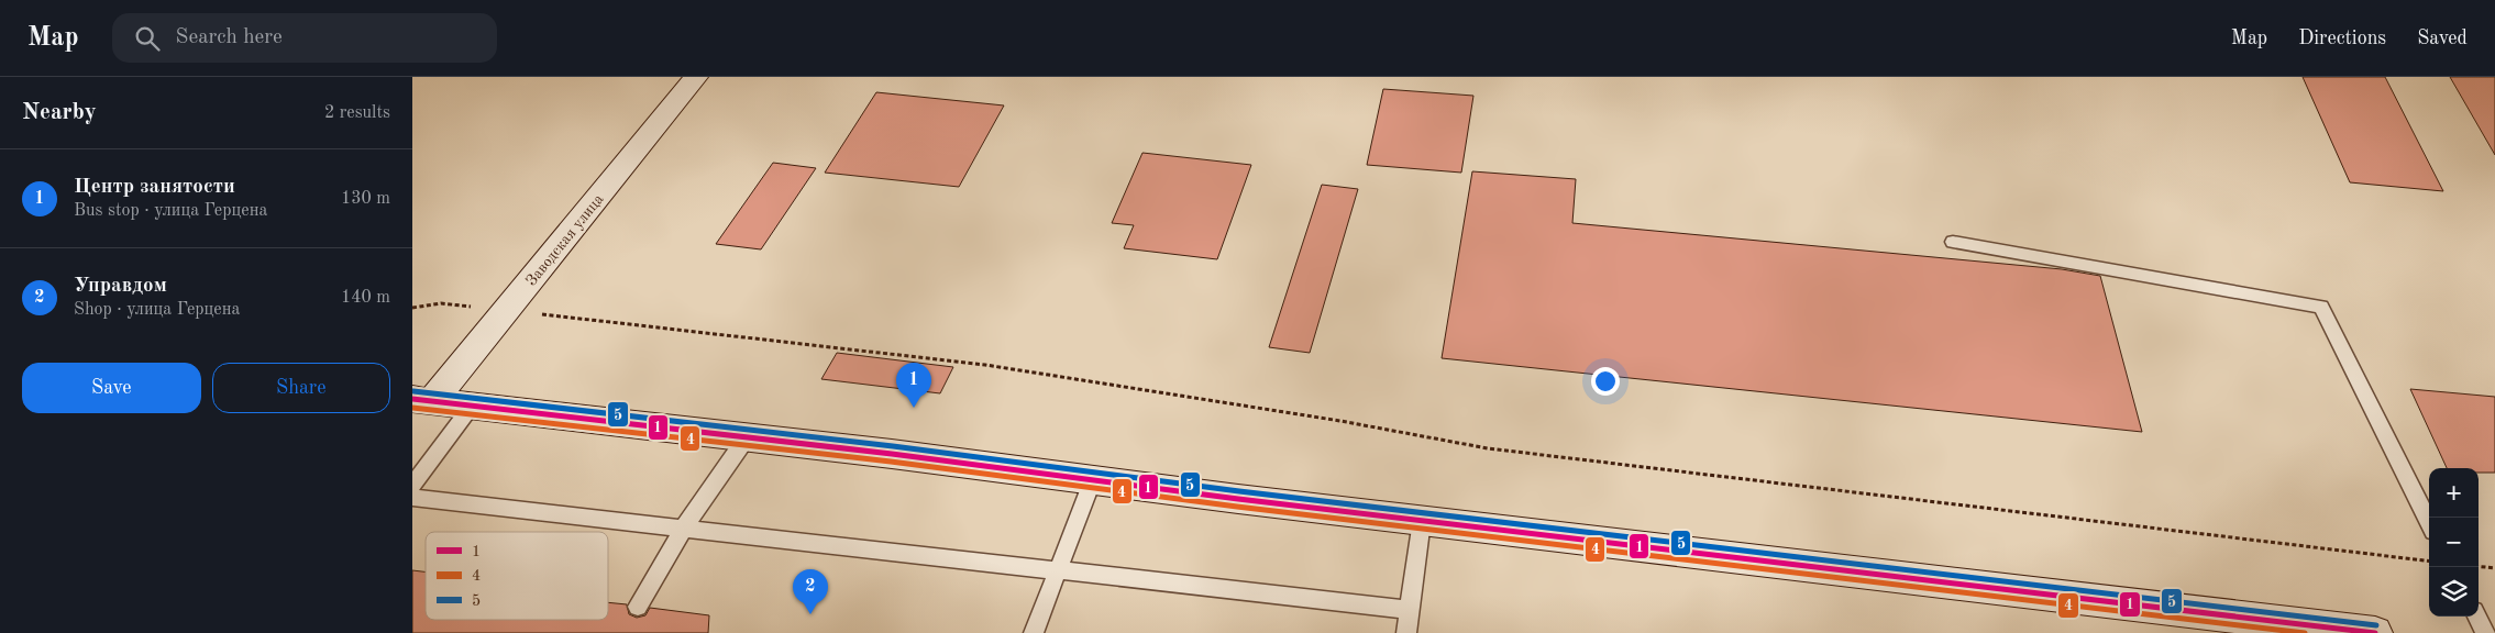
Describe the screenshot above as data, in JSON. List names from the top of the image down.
{
  "streets": {
    "main road": ["Заводская улица"]
  },
  "lines": ["transit line 5", "transit line 1", "transit line 4"],
  "legend": ["1", "4", "5"],
  "page": {
    "header": "Map",
    "search": "Search here",
    "nav": ["Map", "Directions", "Saved"],
    "heading": ["Nearby", "2 results"],
    "list": [
      {
        "mark": "1",
        "name": "Центр занятости",
        "note": "Bus stop · улица Герцена",
        "value": "130 m"
      },
      {
        "mark": "2",
        "name": "Управдом",
        "note": "Shop · улица Герцена",
        "value": "140 m"
      }
    ],
    "buttons": ["Save", "Share"],
    "pins": ["1", "2"],
    "map_buttons": ["+", "−"]
  }
}
